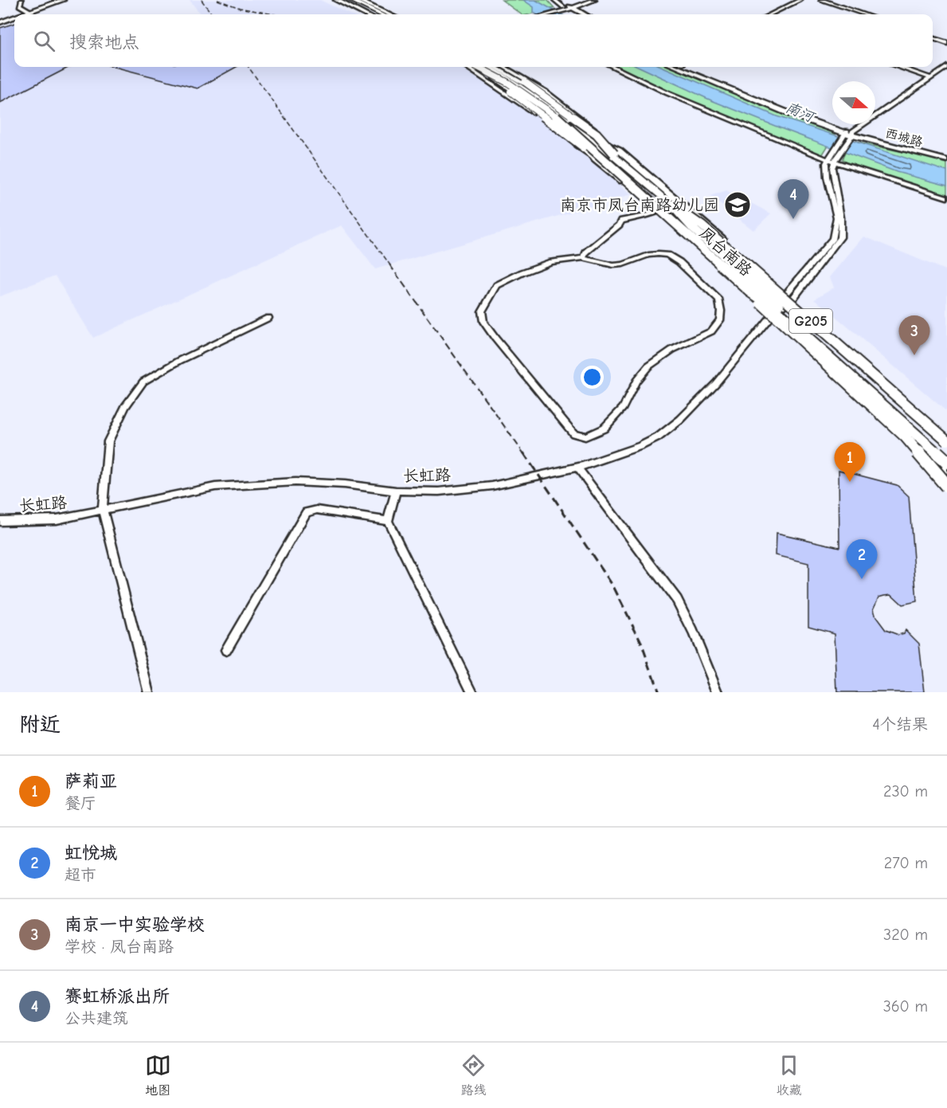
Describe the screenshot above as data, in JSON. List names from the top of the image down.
{
  "streets": {
    "highway": ["凤台南路", "G205"],
    "main road": ["西城路"],
    "street": ["长虹路"]
  },
  "crossings": [
    ["凤台南路", "长虹路"]
  ],
  "water": ["南河"],
  "places": {
    "school or university": ["南京市凤台南路幼儿园"]
  },
  "north": "right",
  "page": {
    "search": "搜索地点",
    "pins": [
      "4",
      "3",
      "1",
      "2"
    ],
    "heading": ["附近", "4个结果"],
    "list": [
      {
        "mark": "1",
        "name": "萨莉亚",
        "note": "餐厅",
        "value": "230 m"
      },
      {
        "mark": "2",
        "name": "虹悦城",
        "note": "超市",
        "value": "270 m"
      },
      {
        "mark": "3",
        "name": "南京一中实验学校",
        "note": "学校 · 凤台南路",
        "value": "320 m"
      },
      {
        "mark": "4",
        "name": "赛虹桥派出所",
        "note": "公共建筑",
        "value": "360 m"
      }
    ],
    "nav": ["地图", "路线", "收藏"]
  }
}
